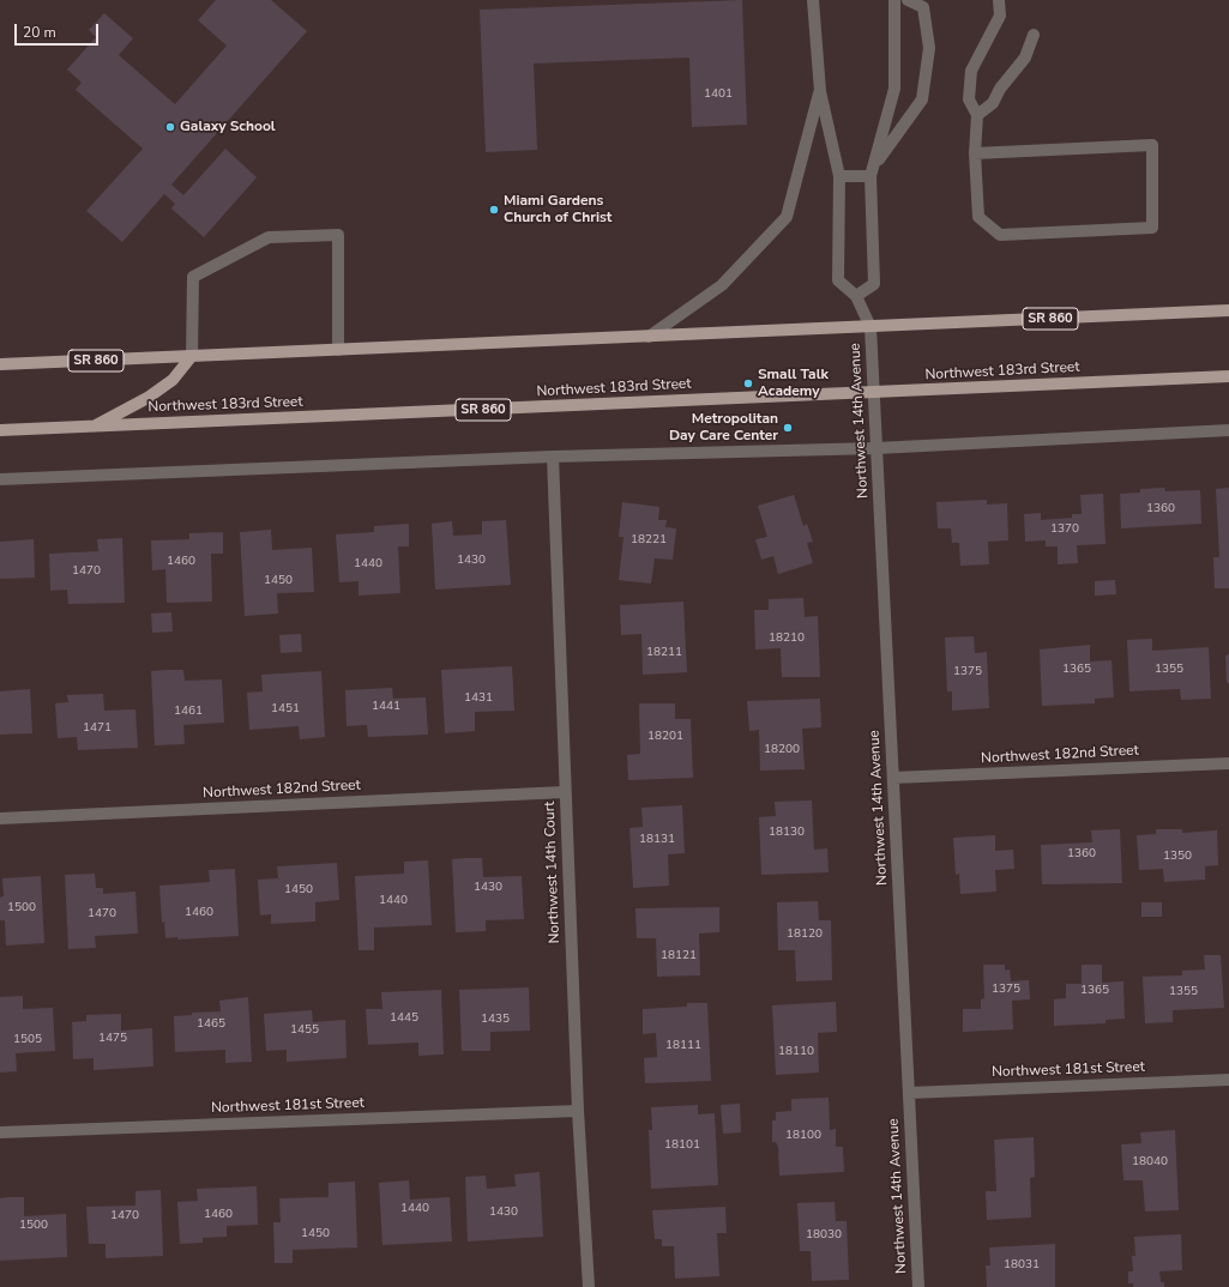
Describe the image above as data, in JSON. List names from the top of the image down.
{
  "streets": {
    "main road": ["SR 860", "Northwest 183rd Street"],
    "street": [
      "Northwest 14th Avenue",
      "Northwest 182nd Street",
      "Northwest 14th Court",
      "Northwest 181st Street"
    ]
  },
  "crossings": [
    ["SR 860", "Northwest 14th Avenue"],
    ["Northwest 183rd Street", "Northwest 14th Avenue"],
    ["Northwest 14th Avenue", "Northwest 182nd Street"],
    ["Northwest 14th Avenue", "Northwest 181st Street"],
    ["Northwest 182nd Street", "Northwest 14th Court"],
    ["Northwest 14th Court", "Northwest 181st Street"]
  ],
  "places": [
    "Galaxy School",
    "Miami Gardens Church of Christ",
    "Small Talk Academy",
    "Metropolitan Day Care Center"
  ],
  "house_numbers": [
    "1401",
    "1360",
    "1370",
    "18221",
    "1430",
    "1460",
    "1440",
    "1470",
    "1450",
    "18210",
    "18211",
    "1365",
    "1355",
    "1375",
    "1431",
    "1441",
    "1451",
    "1461",
    "1471",
    "18201",
    "18200",
    "18130",
    "18131",
    "1360",
    "1350",
    "1430",
    "1450",
    "1440",
    "1500",
    "1460",
    "1470",
    "18120",
    "18121",
    "1375",
    "1365",
    "1355",
    "1445",
    "1435",
    "1465",
    "1455",
    "1475",
    "1505",
    "18111",
    "18110",
    "18100",
    "18101",
    "18040",
    "1440",
    "1430",
    "1460",
    "1470",
    "1500",
    "1450",
    "18030",
    "18031"
  ],
  "scale_bar": "20 m"
}
